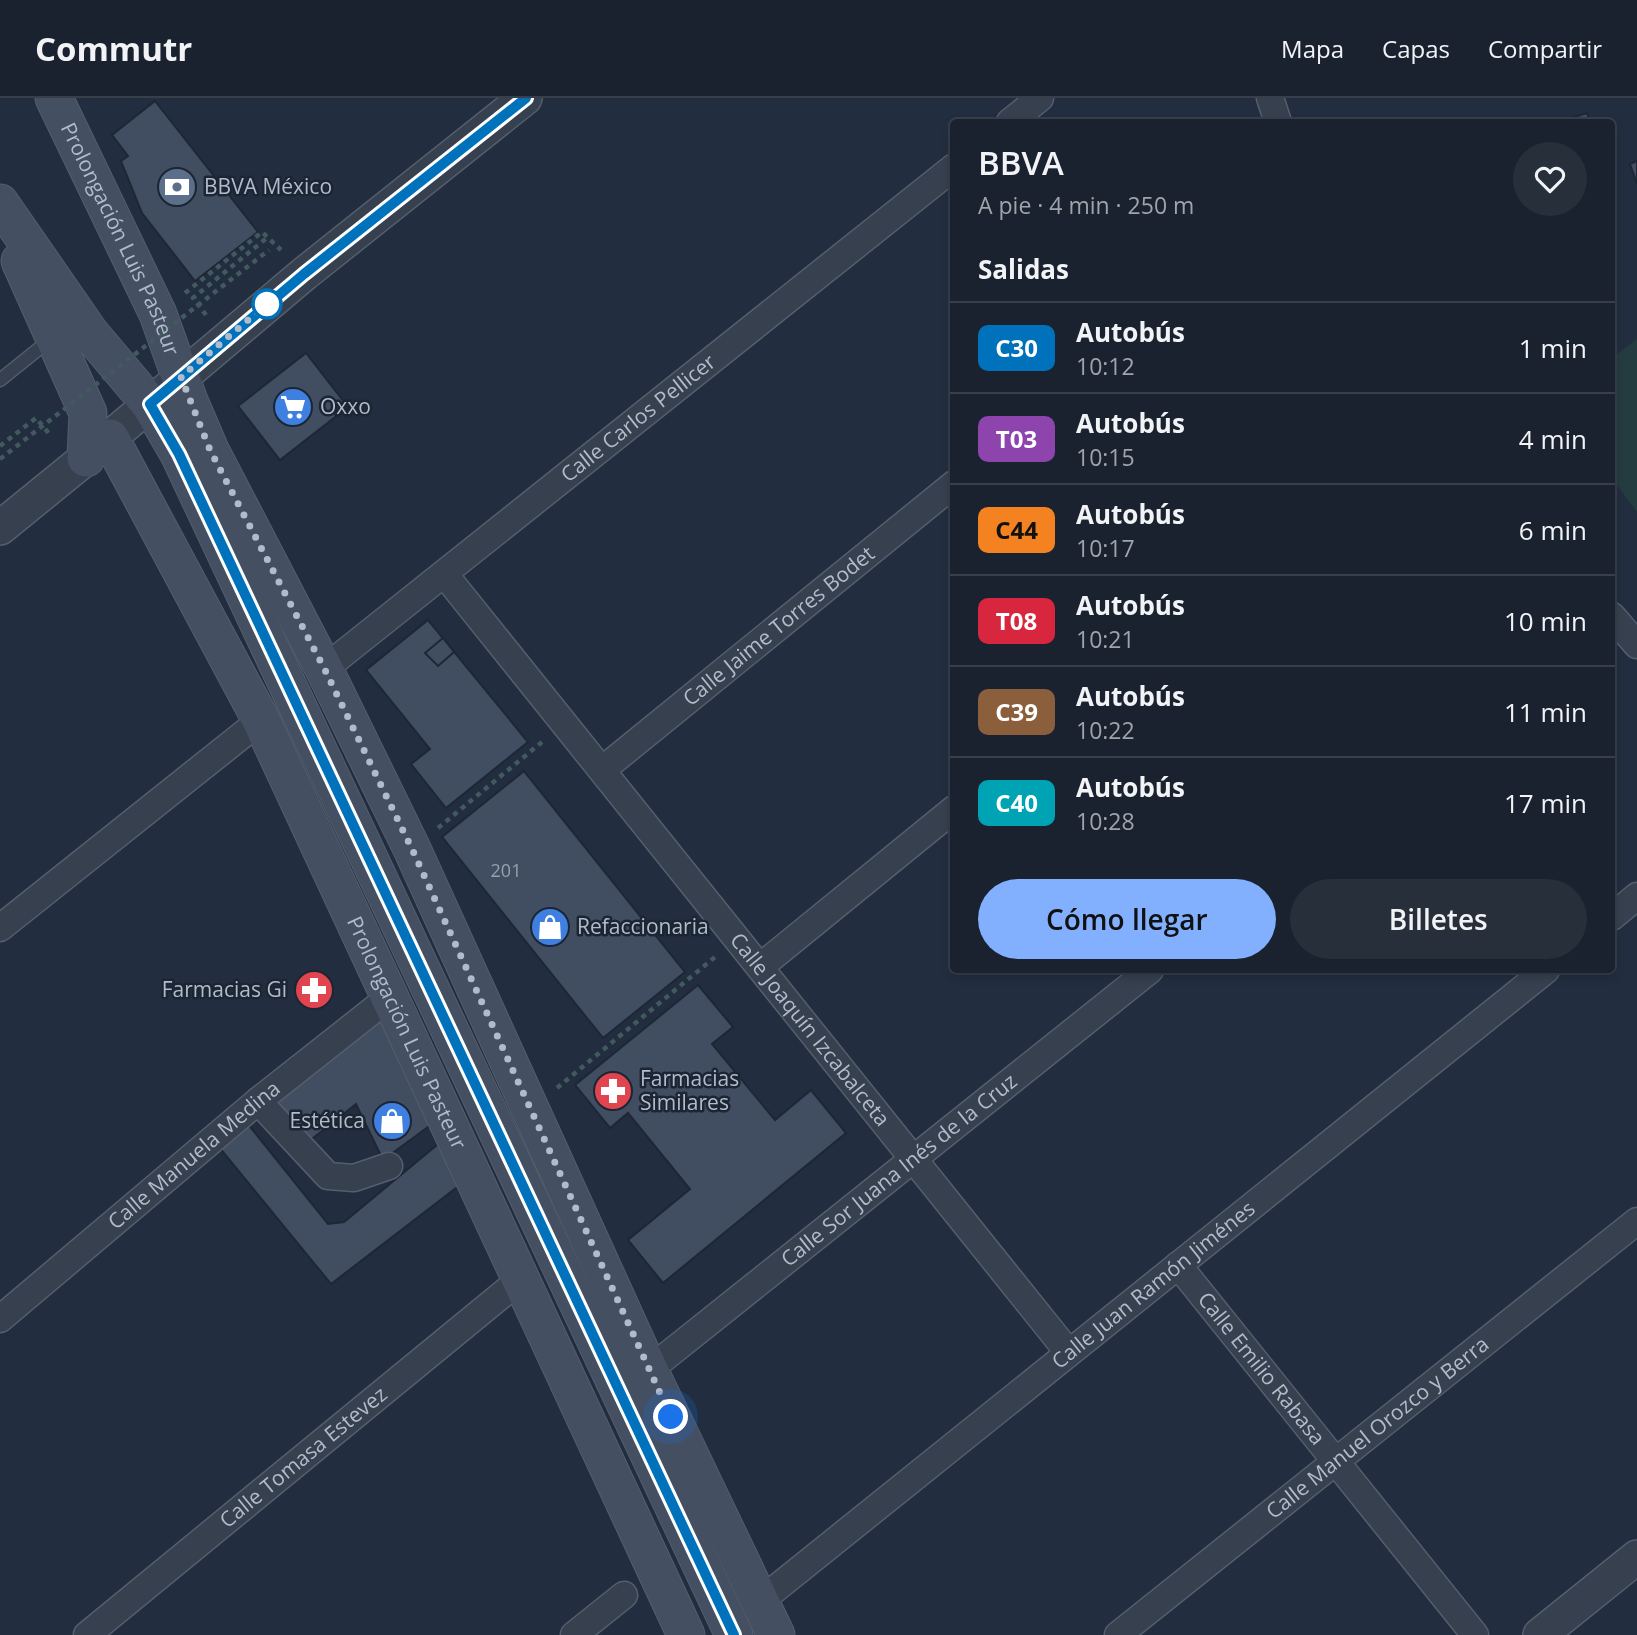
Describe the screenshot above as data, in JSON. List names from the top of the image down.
{
  "streets": {
    "main road": ["Prolongación Luis Pasteur"],
    "street": [
      "Calle Carlos Pellicer",
      "Calle Jaime Torres Bodet",
      "Calle Joaquín Izcabalceta",
      "Calle Manuela Medina",
      "Calle Sor Juana Inés de la Cruz",
      "Calle Juan Ramón Jiménes",
      "Calle Emilio Rabasa",
      "Calle Manuel Orozco y Berra",
      "Calle Tomasa Estevez"
    ]
  },
  "crossings": [
    ["Prolongación Luis Pasteur", "Calle Carlos Pellicer"],
    ["Prolongación Luis Pasteur", "Calle Manuela Medina"],
    ["Prolongación Luis Pasteur", "Calle Sor Juana Inés de la Cruz"],
    ["Prolongación Luis Pasteur", "Calle Juan Ramón Jiménes"],
    ["Prolongación Luis Pasteur", "Calle Tomasa Estevez"],
    ["Calle Carlos Pellicer", "Calle Joaquín Izcabalceta"],
    ["Calle Jaime Torres Bodet", "Calle Joaquín Izcabalceta"],
    ["Calle Joaquín Izcabalceta", "Calle Sor Juana Inés de la Cruz"],
    ["Calle Joaquín Izcabalceta", "Calle Juan Ramón Jiménes"],
    ["Calle Juan Ramón Jiménes", "Calle Emilio Rabasa"],
    ["Calle Emilio Rabasa", "Calle Manuel Orozco y Berra"]
  ],
  "places": {
    "bank": ["BBVA México"],
    "supermarket": ["Oxxo"],
    "shop": ["Refaccionaria", "Estética"],
    "pharmacy": ["Farmacias Gi", "Farmacias Similares"]
  },
  "lines": ["bus line C30"],
  "house_numbers": ["201"],
  "page": {
    "header": "Commutr",
    "nav": ["Mapa", "Capas", "Compartir"],
    "heading": [
      ["BBVA", "A pie · 4 min · 250 m"],
      "Salidas"
    ],
    "list": [
      {
        "mark": "C30",
        "name": "Autobús",
        "note": "10:12",
        "value": "1 min"
      },
      {
        "mark": "T03",
        "name": "Autobús",
        "note": "10:15",
        "value": "4 min"
      },
      {
        "mark": "C44",
        "name": "Autobús",
        "note": "10:17",
        "value": "6 min"
      },
      {
        "mark": "T08",
        "name": "Autobús",
        "note": "10:21",
        "value": "10 min"
      },
      {
        "mark": "C39",
        "name": "Autobús",
        "note": "10:22",
        "value": "11 min"
      },
      {
        "mark": "C40",
        "name": "Autobús",
        "note": "10:28",
        "value": "17 min"
      }
    ],
    "buttons": ["Cómo llegar", "Billetes"]
  }
}
